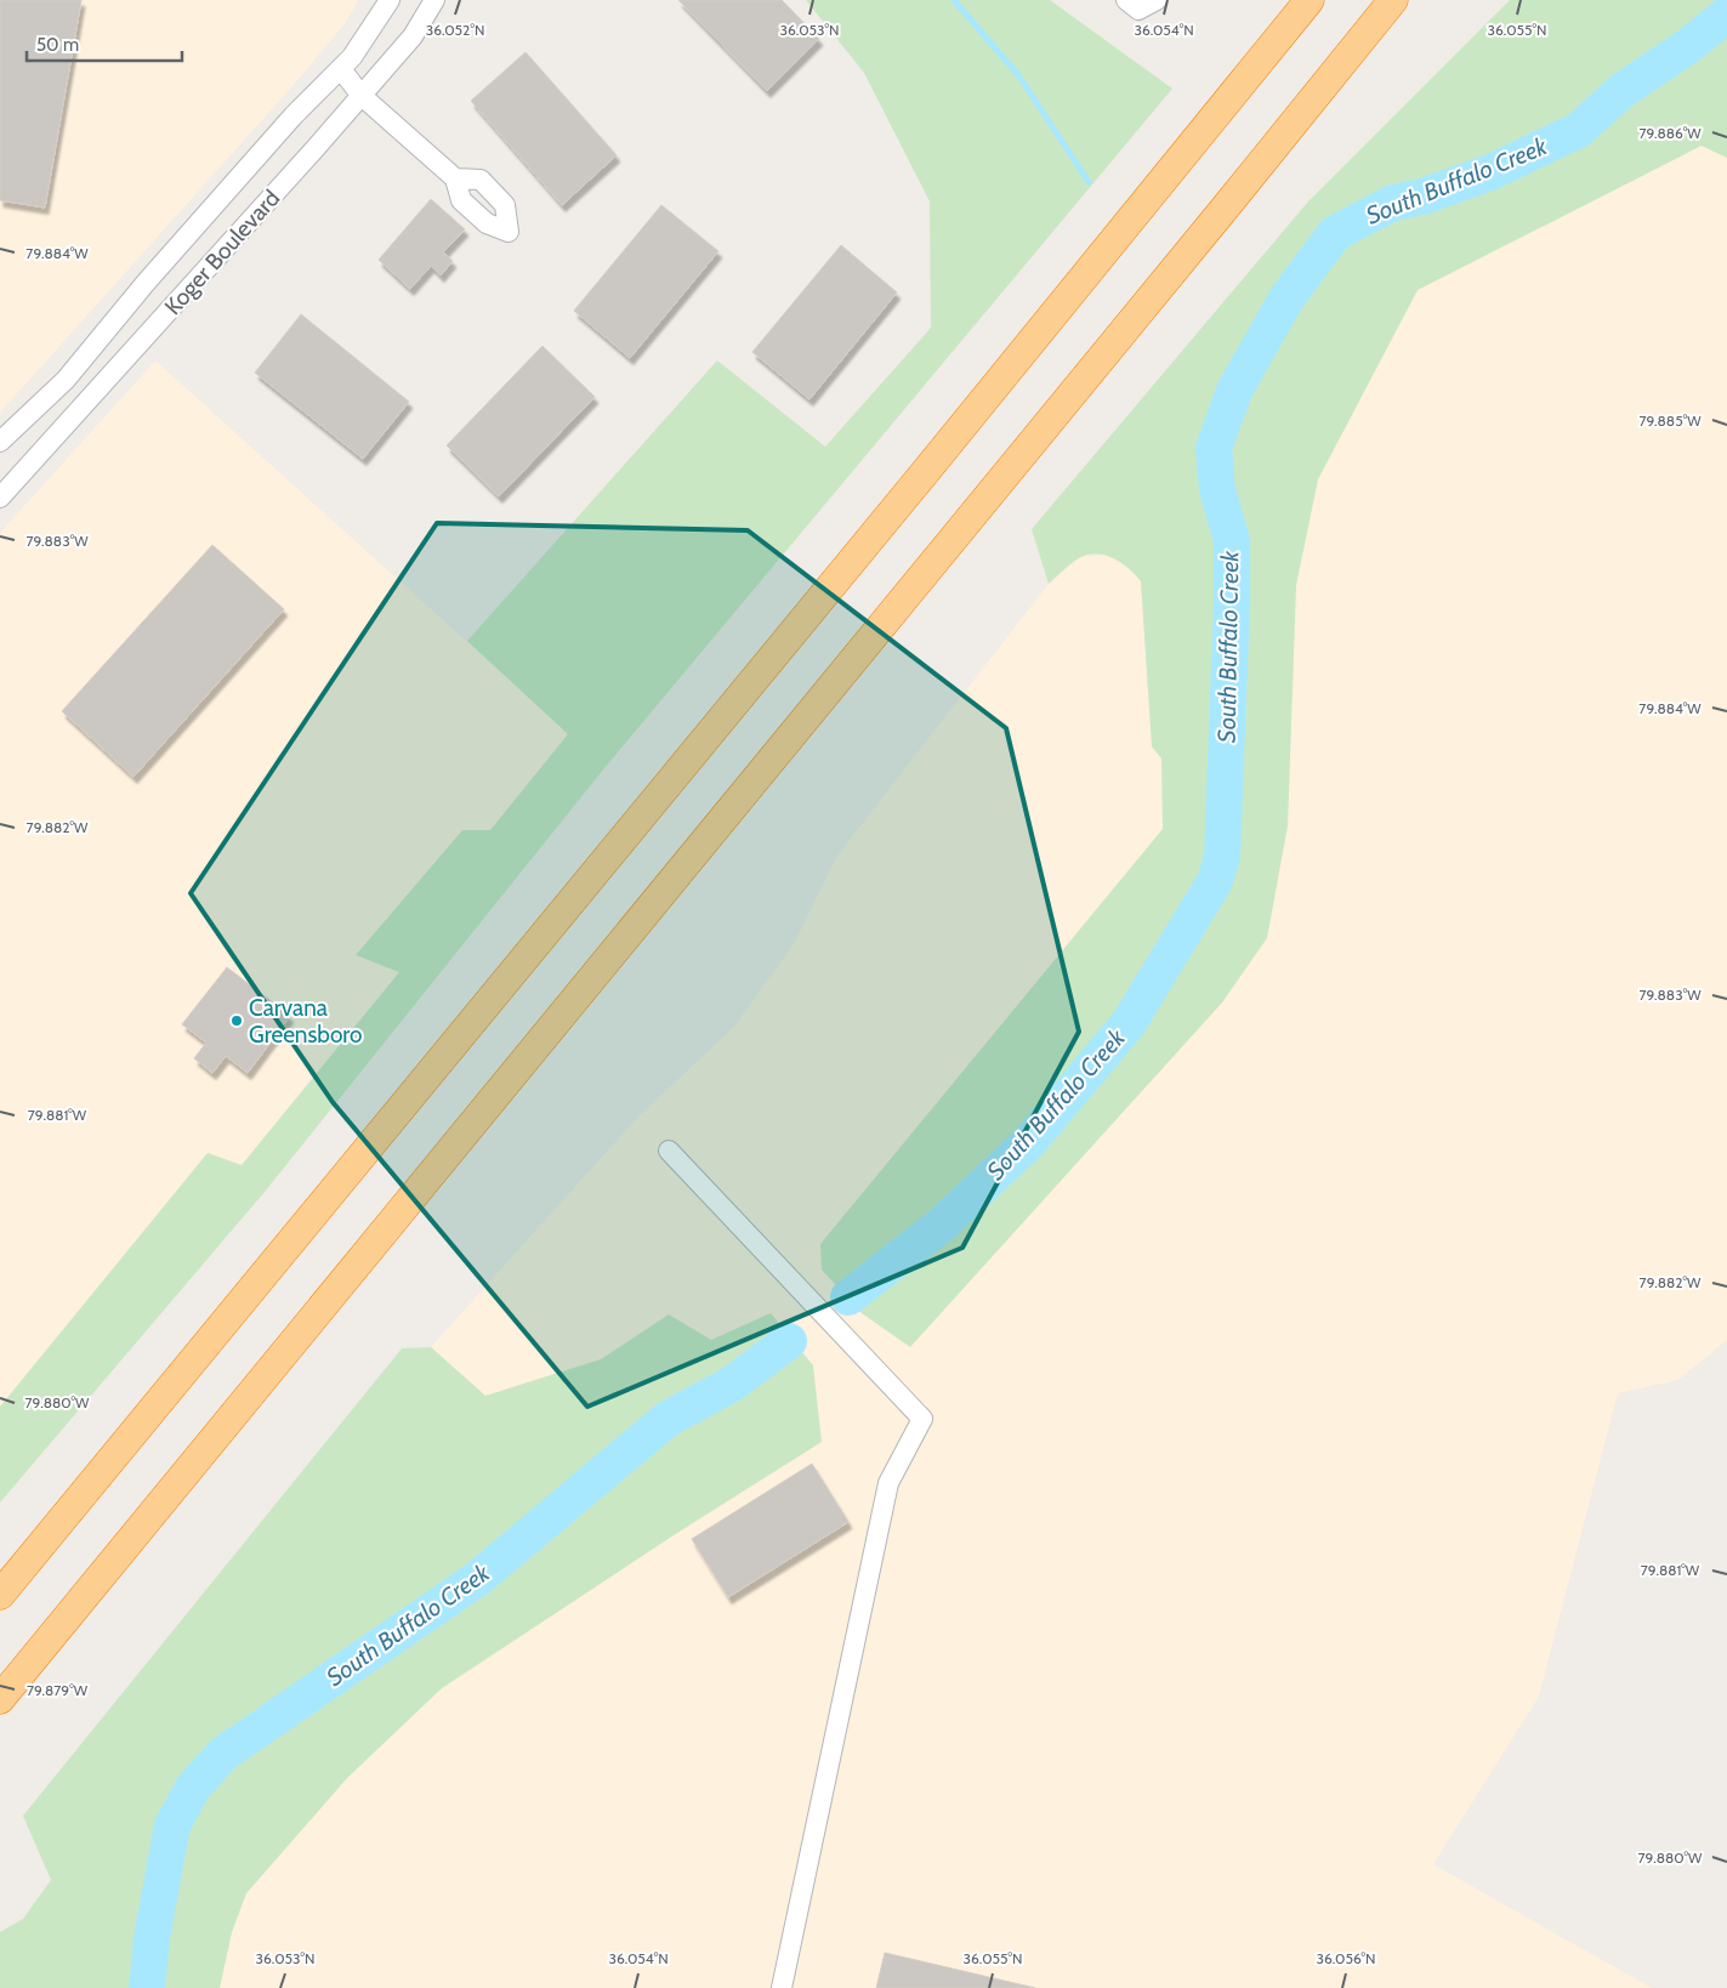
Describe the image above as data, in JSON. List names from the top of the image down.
{
  "streets": {
    "street": ["Koger Boulevard"]
  },
  "water": ["South Buffalo Creek"],
  "places": ["Carvana Greensboro"],
  "scale_bar": "50 m",
  "coordinates": [
    "36.052°N",
    "36.053°N",
    "36.054°N",
    "36.055°N",
    "79.886°W",
    "79.884°W",
    "79.885°W",
    "79.883°W",
    "79.882°W",
    "79.881°W",
    "79.880°W",
    "79.879°W",
    "36.056°N"
  ]
}
